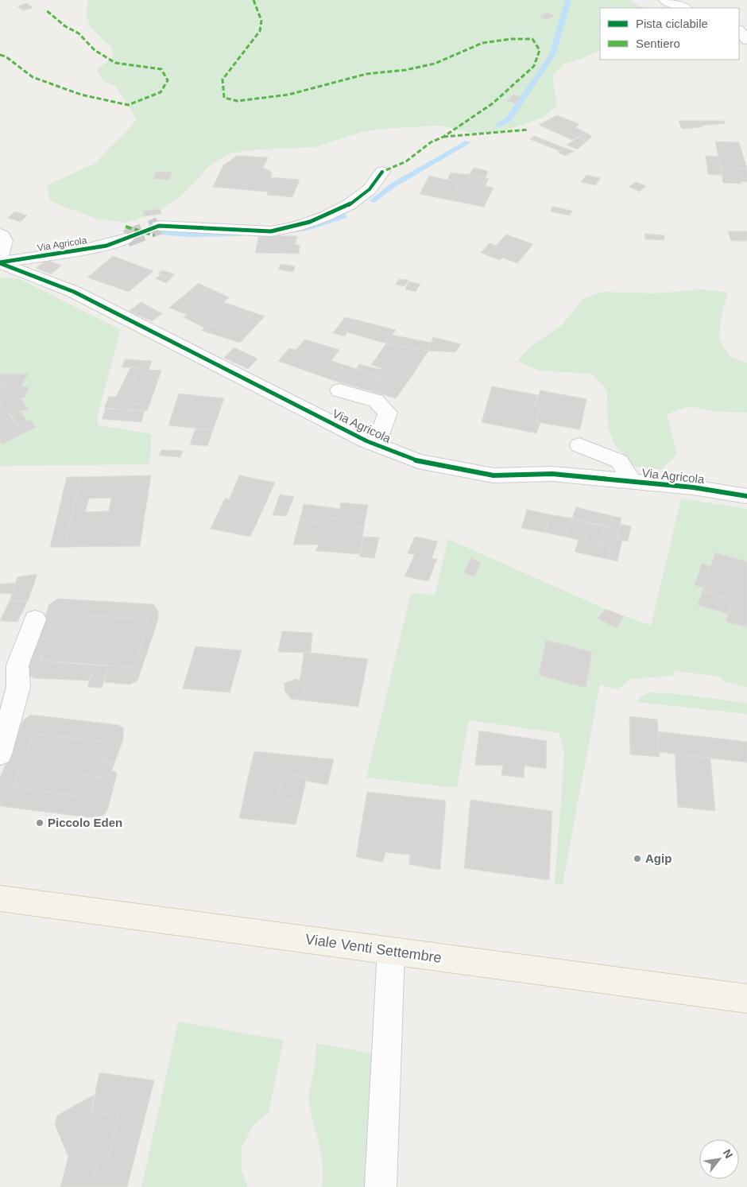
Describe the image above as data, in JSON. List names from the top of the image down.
{
  "streets": {
    "main road": ["Viale Venti Settembre"],
    "street": ["Via Agricola"]
  },
  "places": ["Piccolo Eden", "Agip"],
  "legend": ["Pista ciclabile", "Sentiero"],
  "north": "top right"
}
